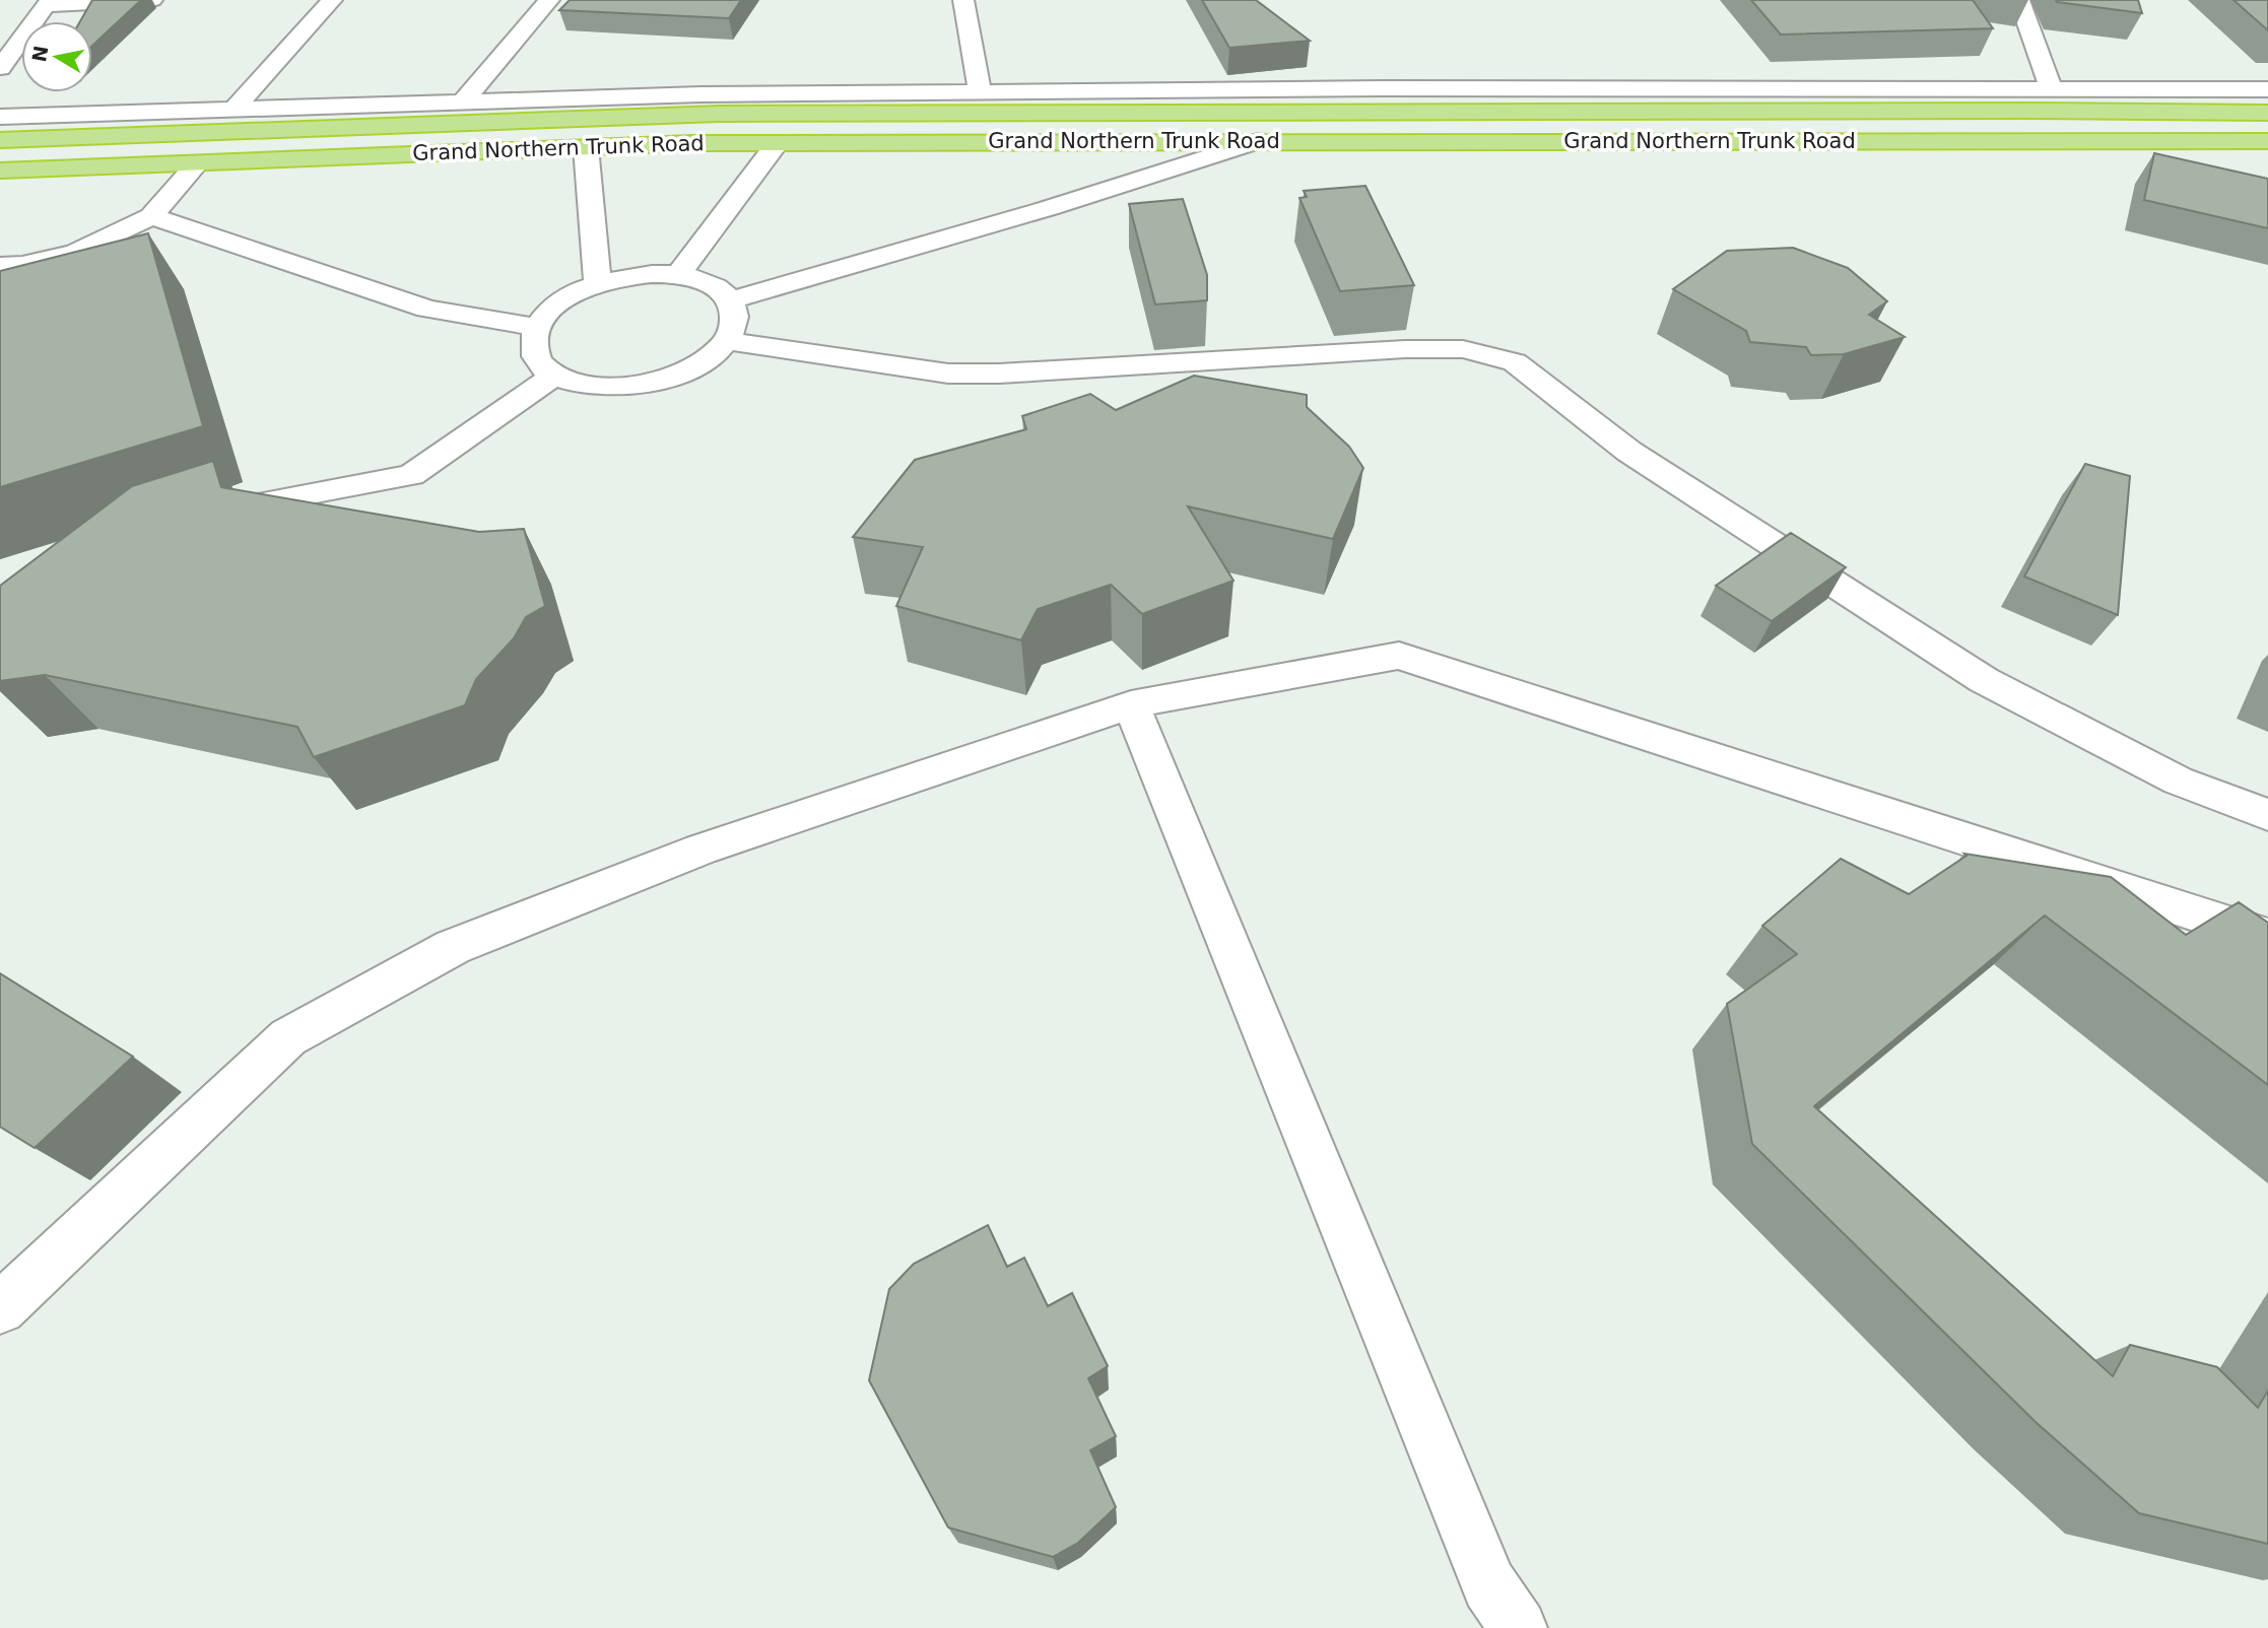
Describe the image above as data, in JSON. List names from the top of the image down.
{
  "streets": {
    "highway": ["Grand Northern Trunk Road"]
  },
  "north": "left"
}
